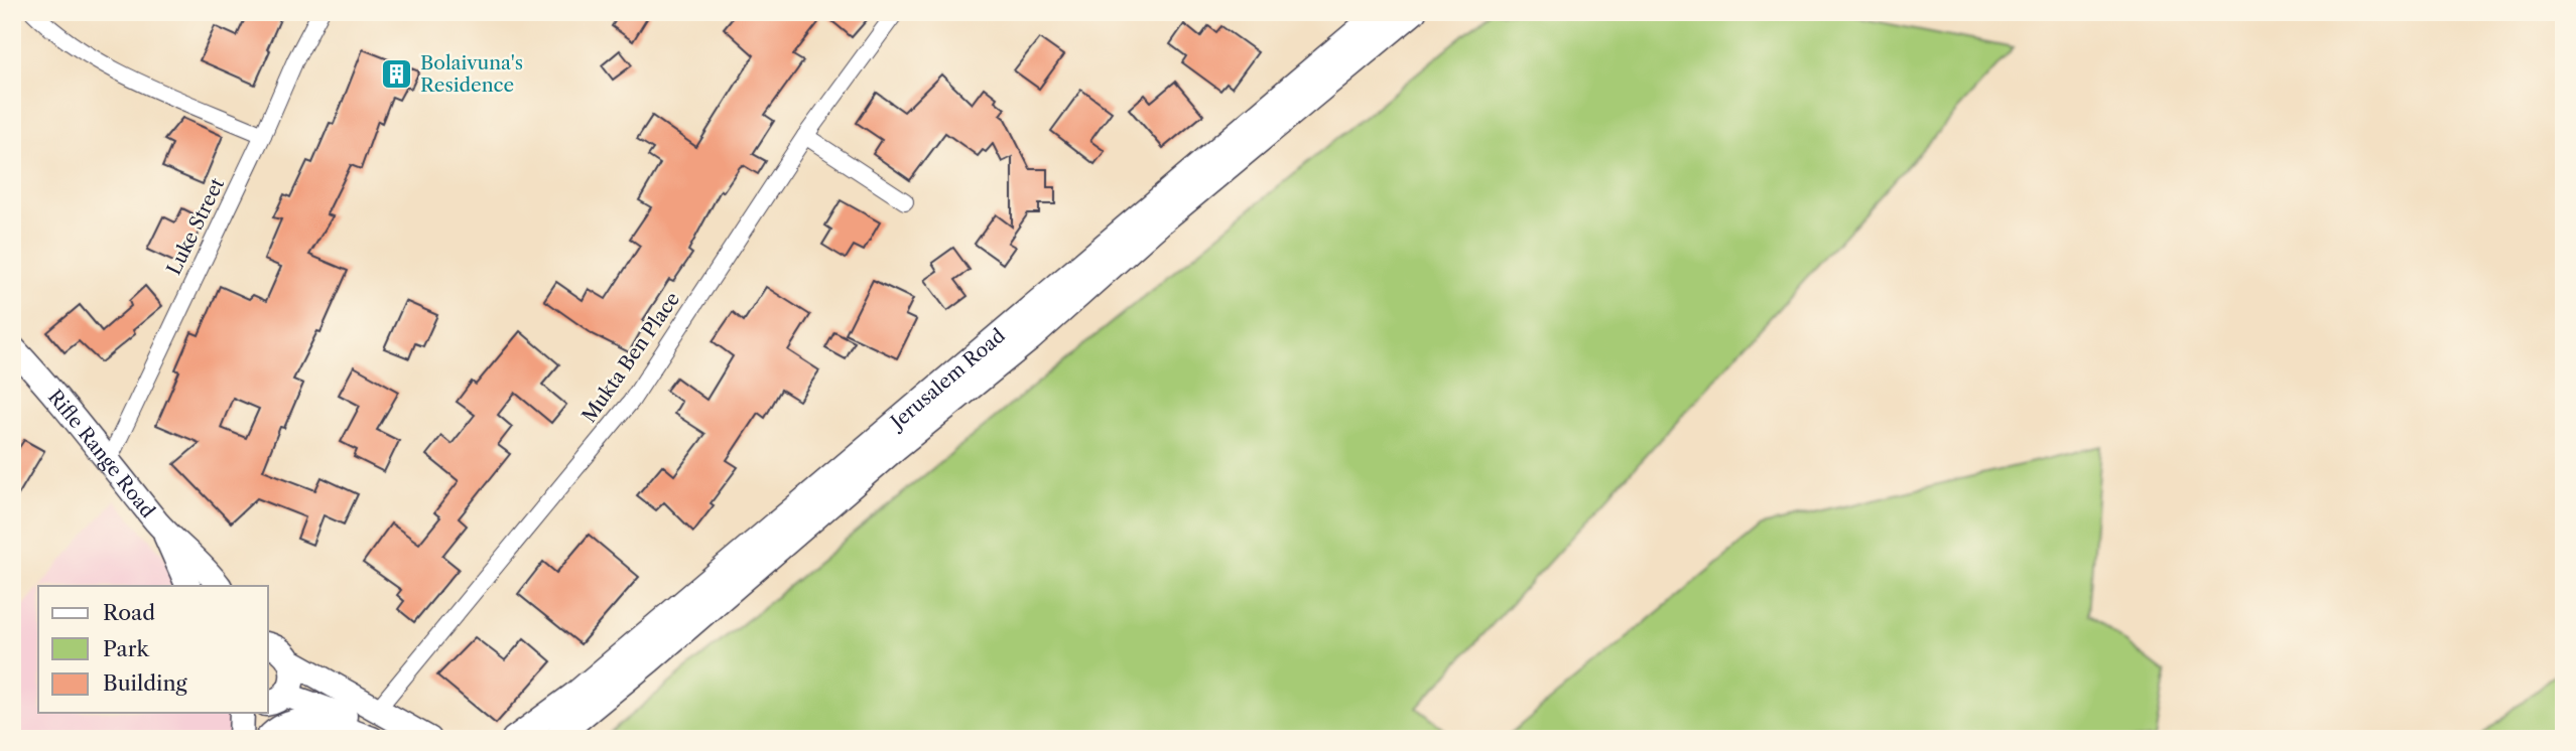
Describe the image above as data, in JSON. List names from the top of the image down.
{
  "streets": {
    "main road": ["Jerusalem Road", "Rifle Range Road"],
    "street": ["Luke Street", "Mukta Ben Place"]
  },
  "crossings": [
    ["Luke Street", "Rifle Range Road"]
  ],
  "places": {
    "building": ["Bolaivuna's Residence"]
  },
  "legend": ["Road", "Park", "Building"]
}
